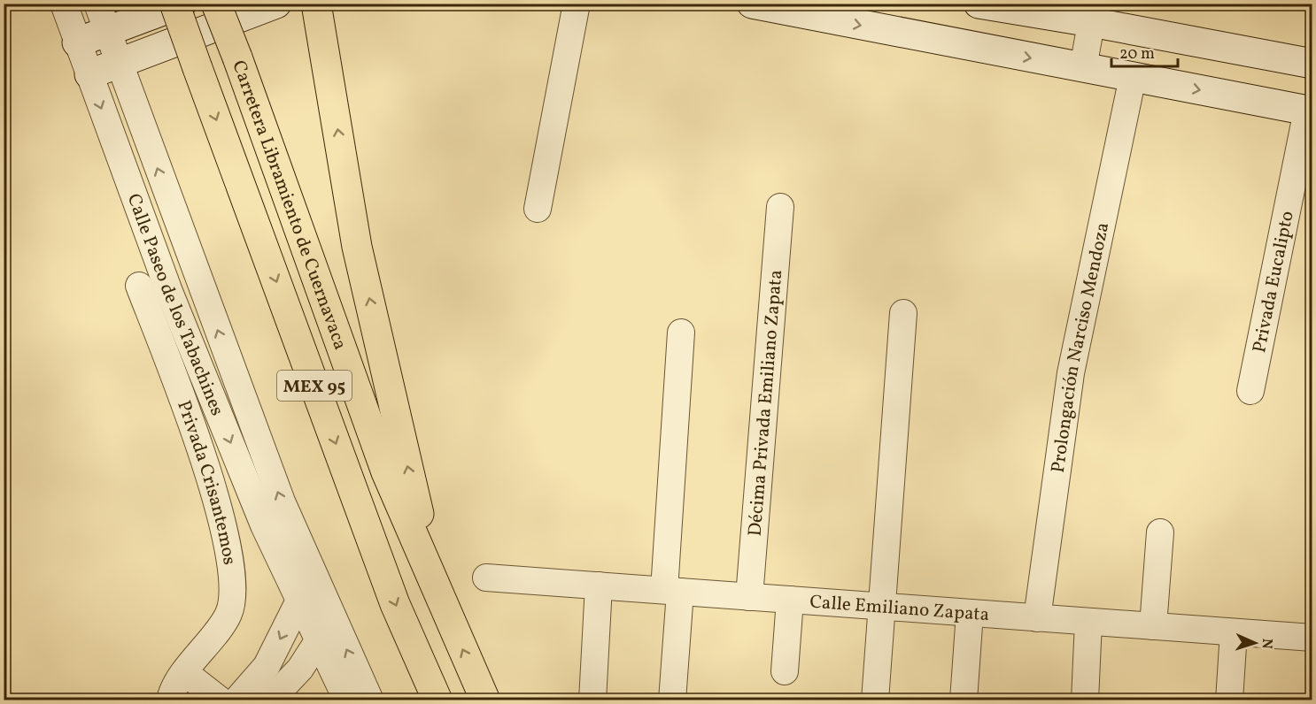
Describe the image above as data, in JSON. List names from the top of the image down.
{
  "streets": {
    "highway": ["Carretera Libramiento de Cuernavaca", "MEX 95"],
    "street": [
      "Privada Eucalipto",
      "Calle Paseo de los Tabachines",
      "Prolongación Narciso Mendoza",
      "Décima Privada Emiliano Zapata",
      "Privada Crisantemos",
      "Calle Emiliano Zapata"
    ]
  },
  "crossings": [
    ["Prolongación Narciso Mendoza", "Calle Emiliano Zapata"],
    ["Décima Privada Emiliano Zapata", "Calle Emiliano Zapata"]
  ],
  "scale_bar": "20 m",
  "north": "right"
}
